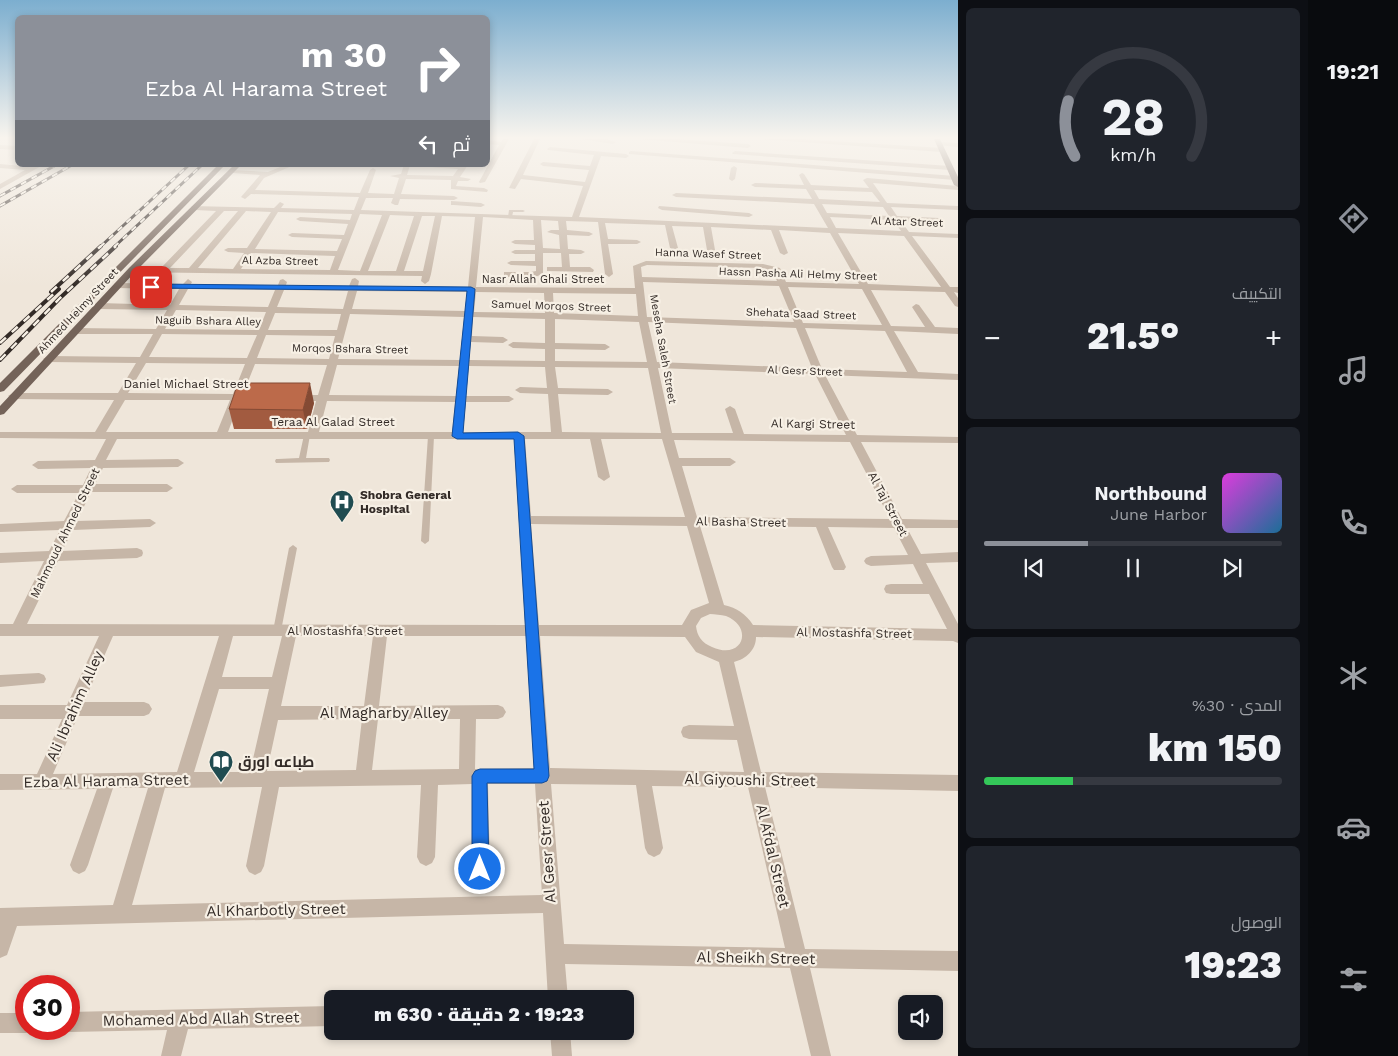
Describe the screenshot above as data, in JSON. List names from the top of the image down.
{
  "streets": {
    "main road": ["Ahmed Helmy Street"],
    "street": [
      "Al Atar Street",
      "Hanna Wasef Street",
      "Al Azba Street",
      "Hassn Pasha Ali Helmy Street",
      "Nasr Allah Ghali Street",
      "Samuel Morqos Street",
      "Shehata Saad Street",
      "Naguib Bshara Alley",
      "Morqos Bshara Street",
      "Meseha Saleh Street",
      "Al Gesr Street",
      "Daniel Michael Street",
      "Teraa Al Galad Street",
      "Al Kargi Street",
      "Al Taj Street",
      "Al Basha Street",
      "Mahmoud Ahmed Street",
      "Al Mostashfa Street",
      "Ali Ibrahim Alley",
      "Al Magharby Alley",
      "Al Giyoushi Street",
      "Ezba Al Harama Street",
      "Al Afdal Street",
      "Al Kharbotly Street",
      "Al Sheikh Street",
      "Mohamed Abd Allah Street"
    ]
  },
  "crossings": [
    ["Al Atar Street", "Ahmed Helmy Street"],
    ["Hanna Wasef Street", "Meseha Saleh Street"],
    ["Hanna Wasef Street", "Al Taj Street"],
    ["Al Azba Street", "Ahmed Helmy Street"],
    ["Hassn Pasha Ali Helmy Street", "Meseha Saleh Street"],
    ["Hassn Pasha Ali Helmy Street", "Al Taj Street"],
    ["Nasr Allah Ghali Street", "Ahmed Helmy Street"],
    ["Nasr Allah Ghali Street", "Meseha Saleh Street"],
    ["Samuel Morqos Street", "Ahmed Helmy Street"],
    ["Samuel Morqos Street", "Shehata Saad Street"],
    ["Samuel Morqos Street", "Meseha Saleh Street"],
    ["Ahmed Helmy Street", "Naguib Bshara Alley"],
    ["Ahmed Helmy Street", "Morqos Bshara Street"],
    ["Ahmed Helmy Street", "Daniel Michael Street"],
    ["Shehata Saad Street", "Meseha Saleh Street"],
    ["Shehata Saad Street", "Al Taj Street"],
    ["Morqos Bshara Street", "Meseha Saleh Street"],
    ["Morqos Bshara Street", "Al Gesr Street"],
    ["Meseha Saleh Street", "Al Gesr Street"],
    ["Meseha Saleh Street", "Teraa Al Galad Street"],
    ["Meseha Saleh Street", "Al Kargi Street"],
    ["Al Gesr Street", "Teraa Al Galad Street"],
    ["Al Gesr Street", "Al Taj Street"],
    ["Al Gesr Street", "Al Basha Street"],
    ["Al Gesr Street", "Al Mostashfa Street"],
    ["Al Gesr Street", "Al Giyoushi Street"],
    ["Al Gesr Street", "Ezba Al Harama Street"],
    ["Al Gesr Street", "Al Kharbotly Street"],
    ["Al Gesr Street", "Al Sheikh Street"],
    ["Teraa Al Galad Street", "Al Kargi Street"],
    ["Teraa Al Galad Street", "Mahmoud Ahmed Street"],
    ["Al Kargi Street", "Al Taj Street"],
    ["Al Taj Street", "Al Basha Street"],
    ["Al Taj Street", "Al Mostashfa Street"],
    ["Mahmoud Ahmed Street", "Al Mostashfa Street"],
    ["Al Mostashfa Street", "Ali Ibrahim Alley"],
    ["Al Mostashfa Street", "Al Afdal Street"],
    ["Ali Ibrahim Alley", "Ezba Al Harama Street"],
    ["Al Giyoushi Street", "Ezba Al Harama Street"],
    ["Al Giyoushi Street", "Al Afdal Street"],
    ["Al Afdal Street", "Al Sheikh Street"]
  ],
  "places": {
    "hospital": ["Shobra General Hospital"],
    "library": ["طباعه اورق"]
  },
  "page": {
    "tabs": "19:21",
    "turn": ["30 m", "Ezba Al Harama Street"],
    "then": "ثم",
    "tile": [
      "التكييف",
      ["المدى · 30%", "150 km"],
      ["الوصول", "19:23"]
    ],
    "heat": ["−", "21.5°", "+"],
    "song": ["Northbound", "June Harbor"],
    "limit": "30",
    "trip": "19:23 · 2 دقيقة · 630 m",
    "gauge": ["28", "km/h"]
  }
}
